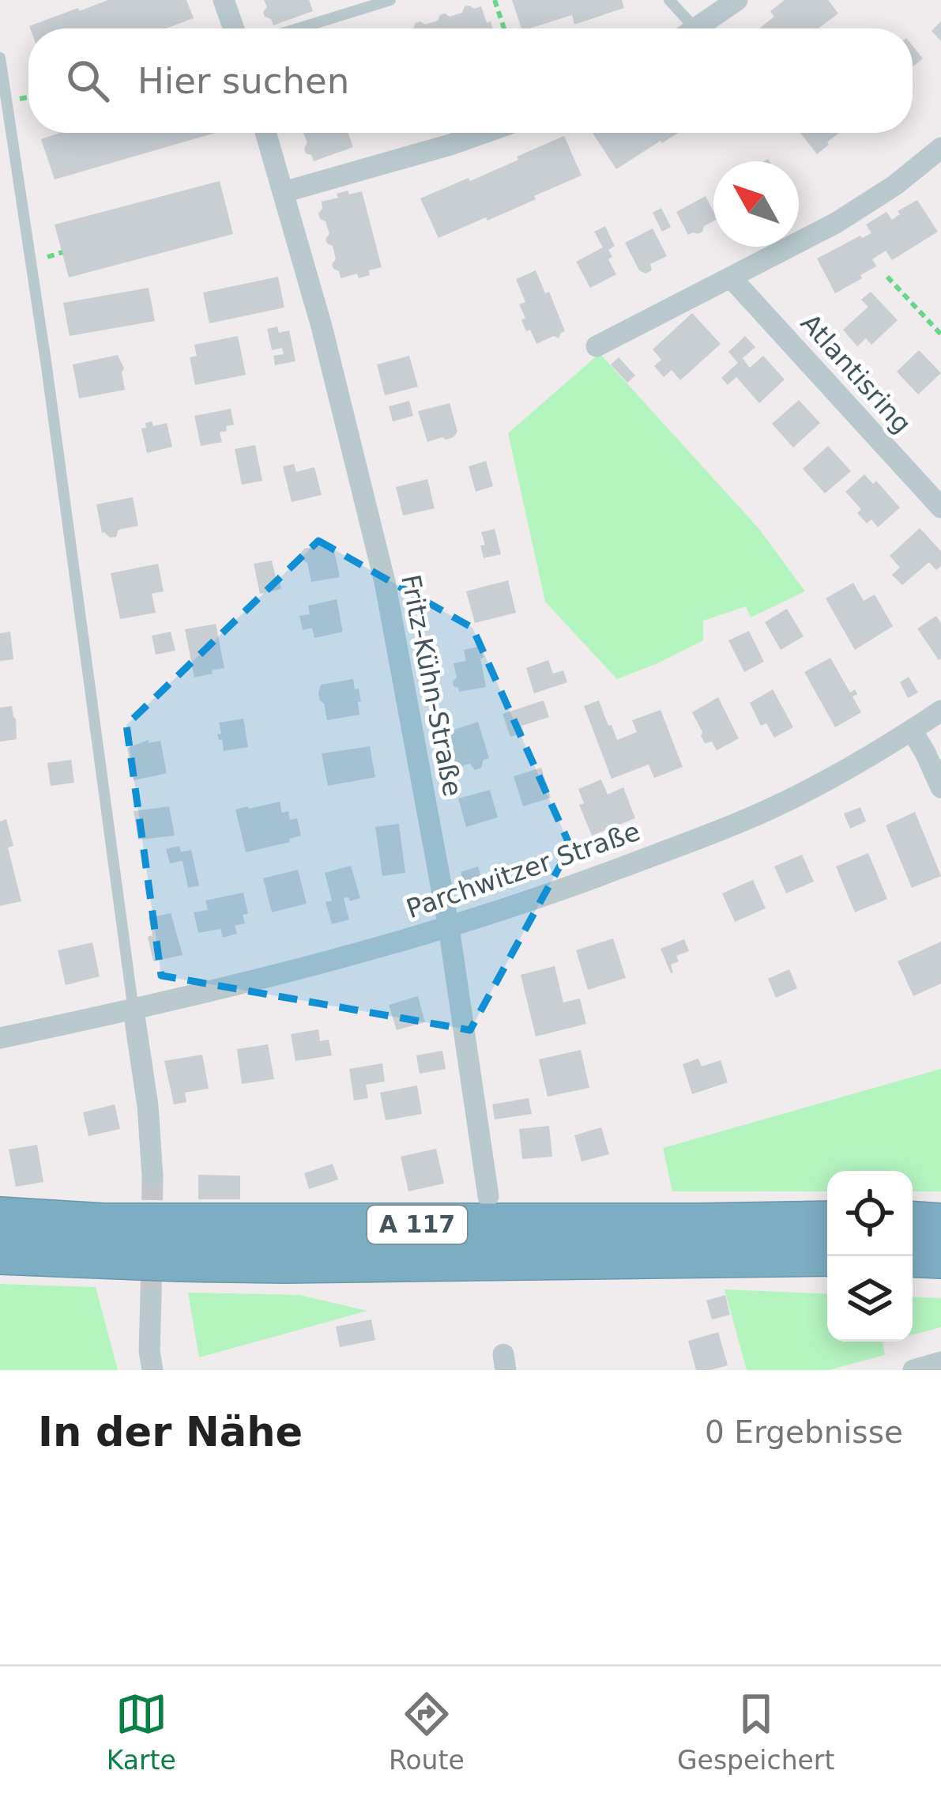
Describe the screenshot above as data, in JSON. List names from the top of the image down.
{
  "streets": {
    "highway": ["A 117"],
    "street": ["Atlantisring", "Fritz-Kühn-Straße", "Parchwitzer Straße"]
  },
  "crossings": [
    ["Fritz-Kühn-Straße", "Parchwitzer Straße"]
  ],
  "north": "top left",
  "page": {
    "search": "Hier suchen",
    "heading": ["In der Nähe", "0 Ergebnisse"],
    "nav": ["Karte", "Route", "Gespeichert"]
  }
}
